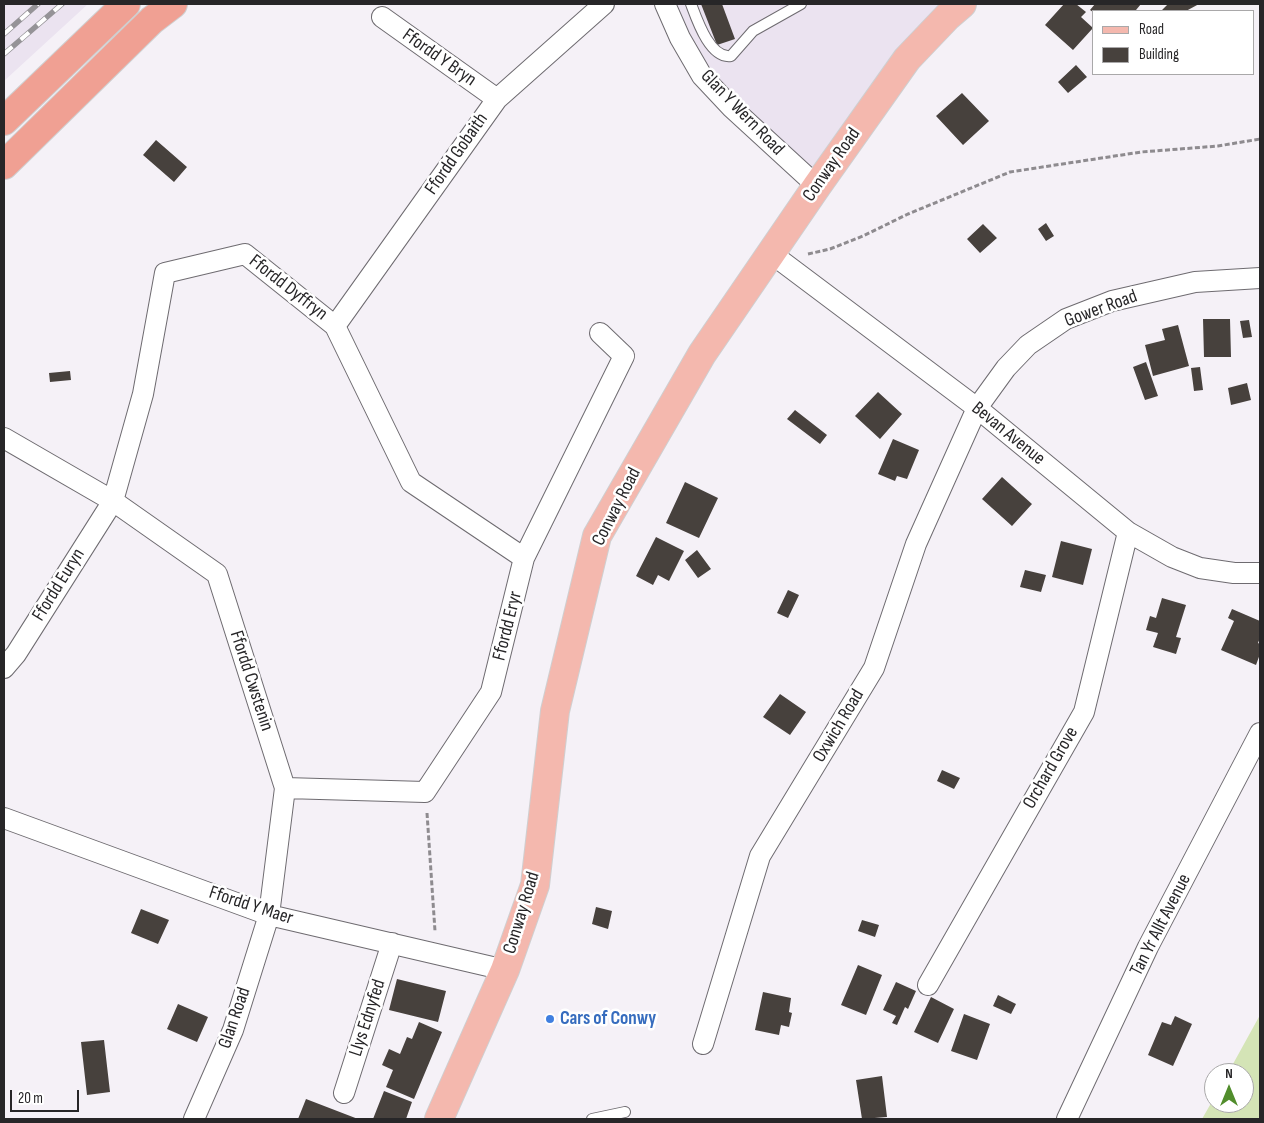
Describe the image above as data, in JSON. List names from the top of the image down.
{
  "streets": {
    "main road": ["Conway Road"],
    "street": [
      "Ffordd Y Bryn",
      "Glan Y Wern Road",
      "Ffordd Gobaith",
      "Ffordd Dyffryn",
      "Gower Road",
      "Bevan Avenue",
      "Ffordd Euryn",
      "Ffordd Eryr",
      "Ffordd Cwstenin",
      "Oxwich Road",
      "Orchard Grove",
      "Ffordd Y Maer",
      "Tan Yr Allt Avenue",
      "Glan Road",
      "Llys Ednyfed"
    ]
  },
  "crossings": [
    ["Ffordd Y Bryn", "Ffordd Gobaith"],
    ["Glan Y Wern Road", "Conway Road"],
    ["Ffordd Gobaith", "Ffordd Dyffryn"],
    ["Conway Road", "Bevan Avenue"],
    ["Conway Road", "Ffordd Y Maer"],
    ["Ffordd Dyffryn", "Ffordd Euryn"],
    ["Ffordd Dyffryn", "Ffordd Eryr"],
    ["Ffordd Dyffryn", "Ffordd Cwstenin"],
    ["Gower Road", "Bevan Avenue"],
    ["Gower Road", "Oxwich Road"],
    ["Bevan Avenue", "Oxwich Road"],
    ["Bevan Avenue", "Orchard Grove"],
    ["Ffordd Euryn", "Ffordd Cwstenin"],
    ["Ffordd Cwstenin", "Ffordd Y Maer"],
    ["Ffordd Cwstenin", "Glan Road"],
    ["Ffordd Y Maer", "Glan Road"],
    ["Ffordd Y Maer", "Llys Ednyfed"]
  ],
  "places": ["Cars of Conwy"],
  "legend": ["Road", "Building"],
  "scale_bar": "20 m",
  "north": "top"
}
